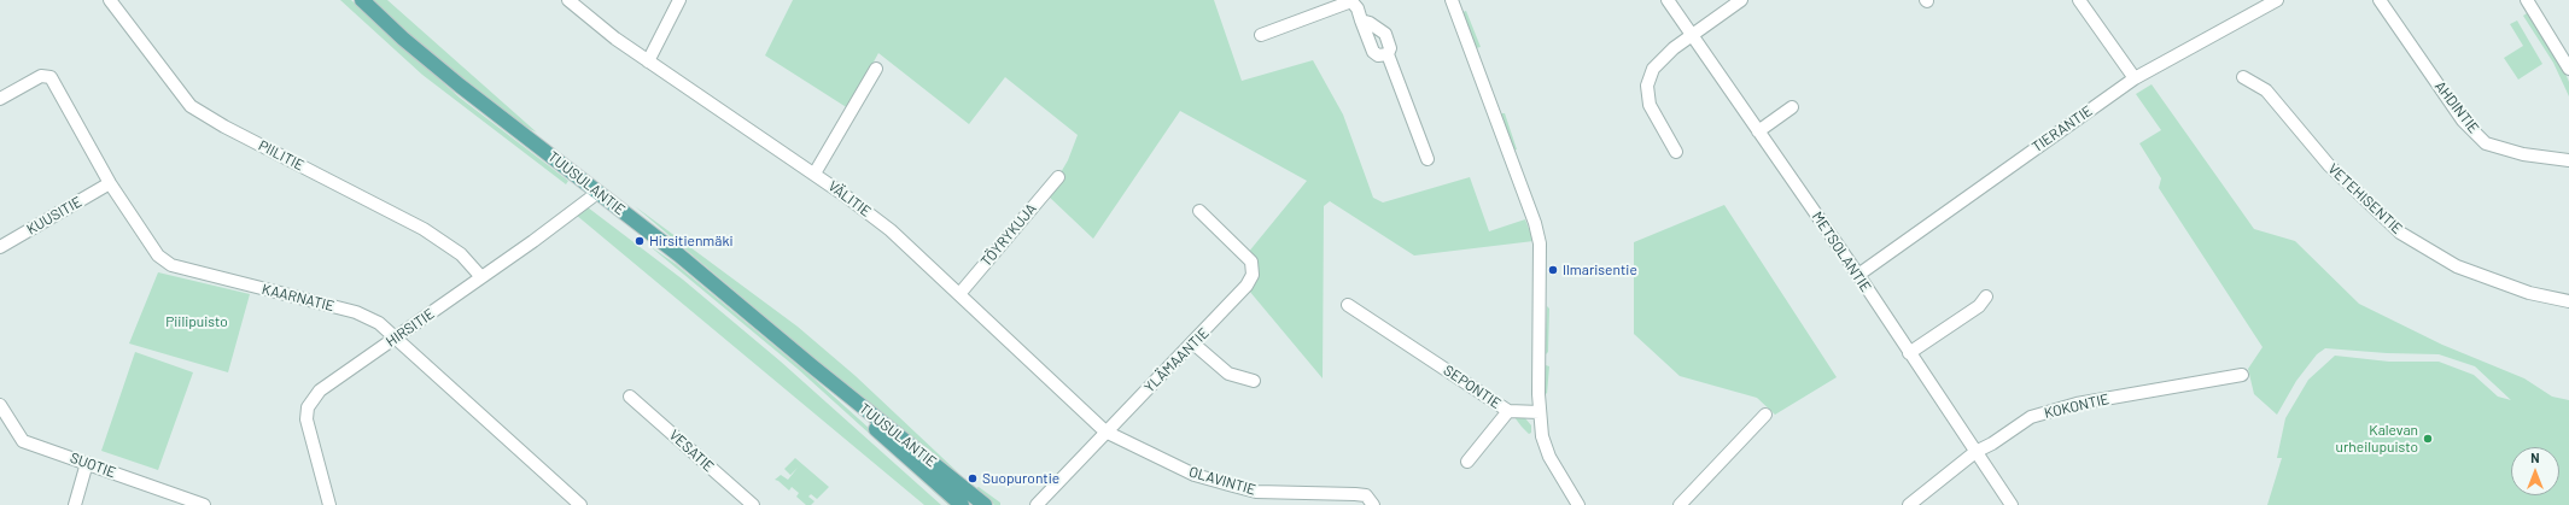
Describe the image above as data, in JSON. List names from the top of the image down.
{
  "streets": {
    "main road": ["TUUSULANTIE"],
    "street": [
      "AHDINTIE",
      "TIERANTIE",
      "PIILITIE",
      "VÄLITIE",
      "VETEHISENTIE",
      "KUUSITIE",
      "TÖYRYKUJA",
      "METSOLANTIE",
      "KAARNATIE",
      "HIRSITIE",
      "YLÄMAANTIE",
      "SEPONTIE",
      "KOKONTIE",
      "VESATIE",
      "SUOTIE",
      "OLAVINTIE"
    ]
  },
  "crossings": [
    ["TIERANTIE", "METSOLANTIE"],
    ["PIILITIE", "HIRSITIE"],
    ["TUUSULANTIE", "HIRSITIE"],
    ["VÄLITIE", "TÖYRYKUJA"],
    ["VÄLITIE", "YLÄMAANTIE"],
    ["VÄLITIE", "OLAVINTIE"],
    ["KUUSITIE", "KAARNATIE"],
    ["METSOLANTIE", "KOKONTIE"],
    ["KAARNATIE", "HIRSITIE"],
    ["YLÄMAANTIE", "OLAVINTIE"]
  ],
  "parks": ["Piilipuisto"],
  "places": [
    "Hirsitienmäki",
    "Ilmarisentie",
    "Kalevan urheilupuisto",
    "Suopurontie"
  ],
  "north": "top"
}
